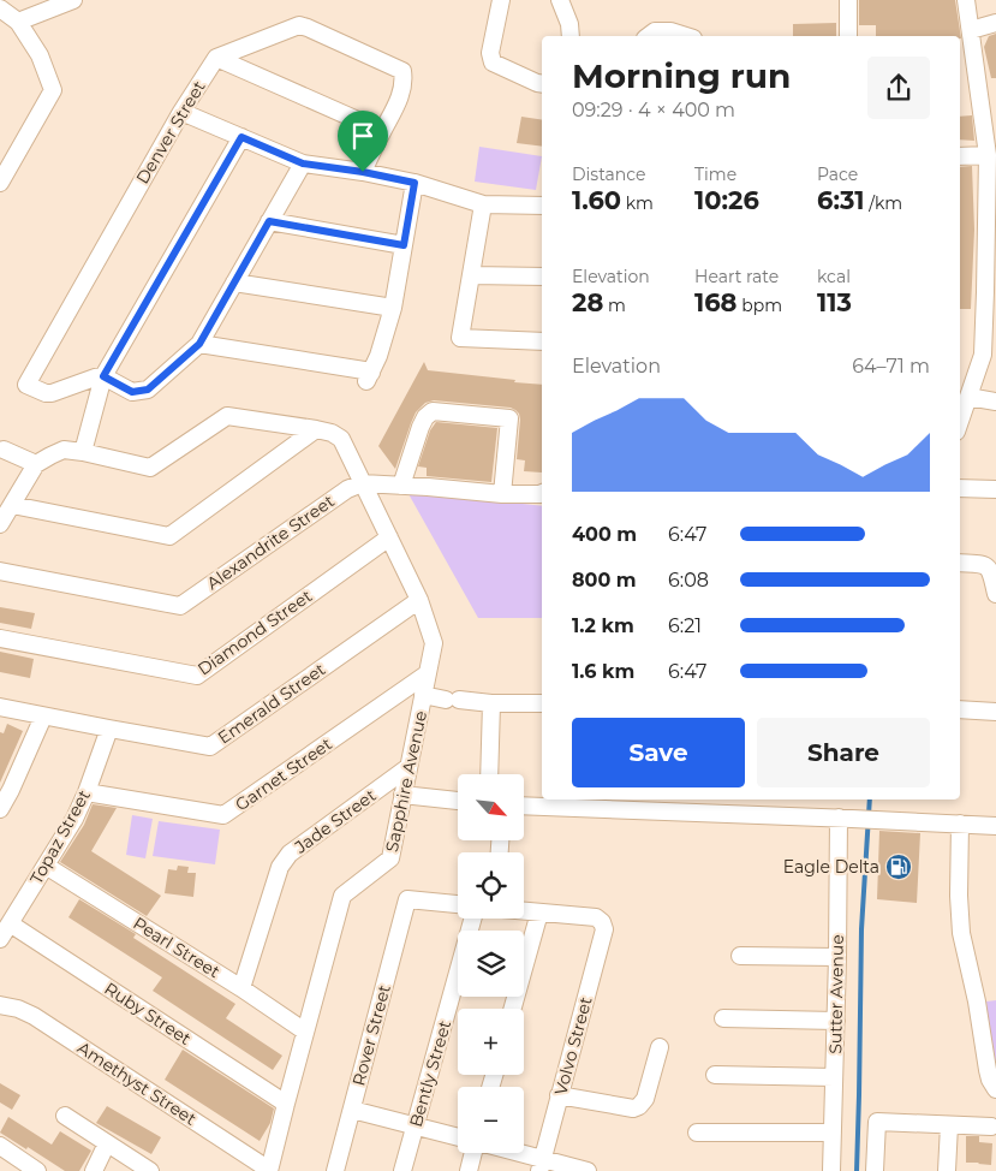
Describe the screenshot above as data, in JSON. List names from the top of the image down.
{
  "streets": {
    "street": [
      "Denver Street",
      "Alexandrite Street",
      "Diamond Street",
      "Emerald Street",
      "Garnet Street",
      "Sapphire Avenue",
      "Jade Street",
      "Topaz Street",
      "Pearl Street",
      "Sutter Avenue",
      "Ruby Street",
      "Rover Street",
      "Volvo Street",
      "Bently Street",
      "Amethyst Street"
    ]
  },
  "crossings": [
    ["Alexandrite Street", "Sapphire Avenue"],
    ["Diamond Street", "Sapphire Avenue"],
    ["Emerald Street", "Sapphire Avenue"],
    ["Emerald Street", "Topaz Street"],
    ["Garnet Street", "Sapphire Avenue"],
    ["Garnet Street", "Topaz Street"],
    ["Sapphire Avenue", "Jade Street"],
    ["Sapphire Avenue", "Pearl Street"],
    ["Sapphire Avenue", "Ruby Street"],
    ["Sapphire Avenue", "Amethyst Street"],
    ["Jade Street", "Pearl Street"],
    ["Topaz Street", "Pearl Street"],
    ["Topaz Street", "Ruby Street"]
  ],
  "places": {
    "fuel station": ["Eagle Delta"]
  },
  "north": "bottom right",
  "page": {
    "heading": ["Morning run", "09:29 · 4 × 400 m"],
    "stats": [
      ["Distance", "1.60 km"],
      ["Time", "10:26"],
      ["Pace", "6:31 /km"],
      ["Elevation", "28 m"],
      ["Heart rate", "168 bpm"],
      ["kcal", "113"]
    ],
    "chart": ["Elevation", "64–71 m"],
    "list": [
      {
        "name": "400 m",
        "note": "6:47"
      },
      {
        "name": "800 m",
        "note": "6:08"
      },
      {
        "name": "1.2 km",
        "note": "6:21"
      },
      {
        "name": "1.6 km",
        "note": "6:47"
      }
    ],
    "buttons": ["Save", "Share"],
    "map_buttons": ["+", "−"]
  }
}
